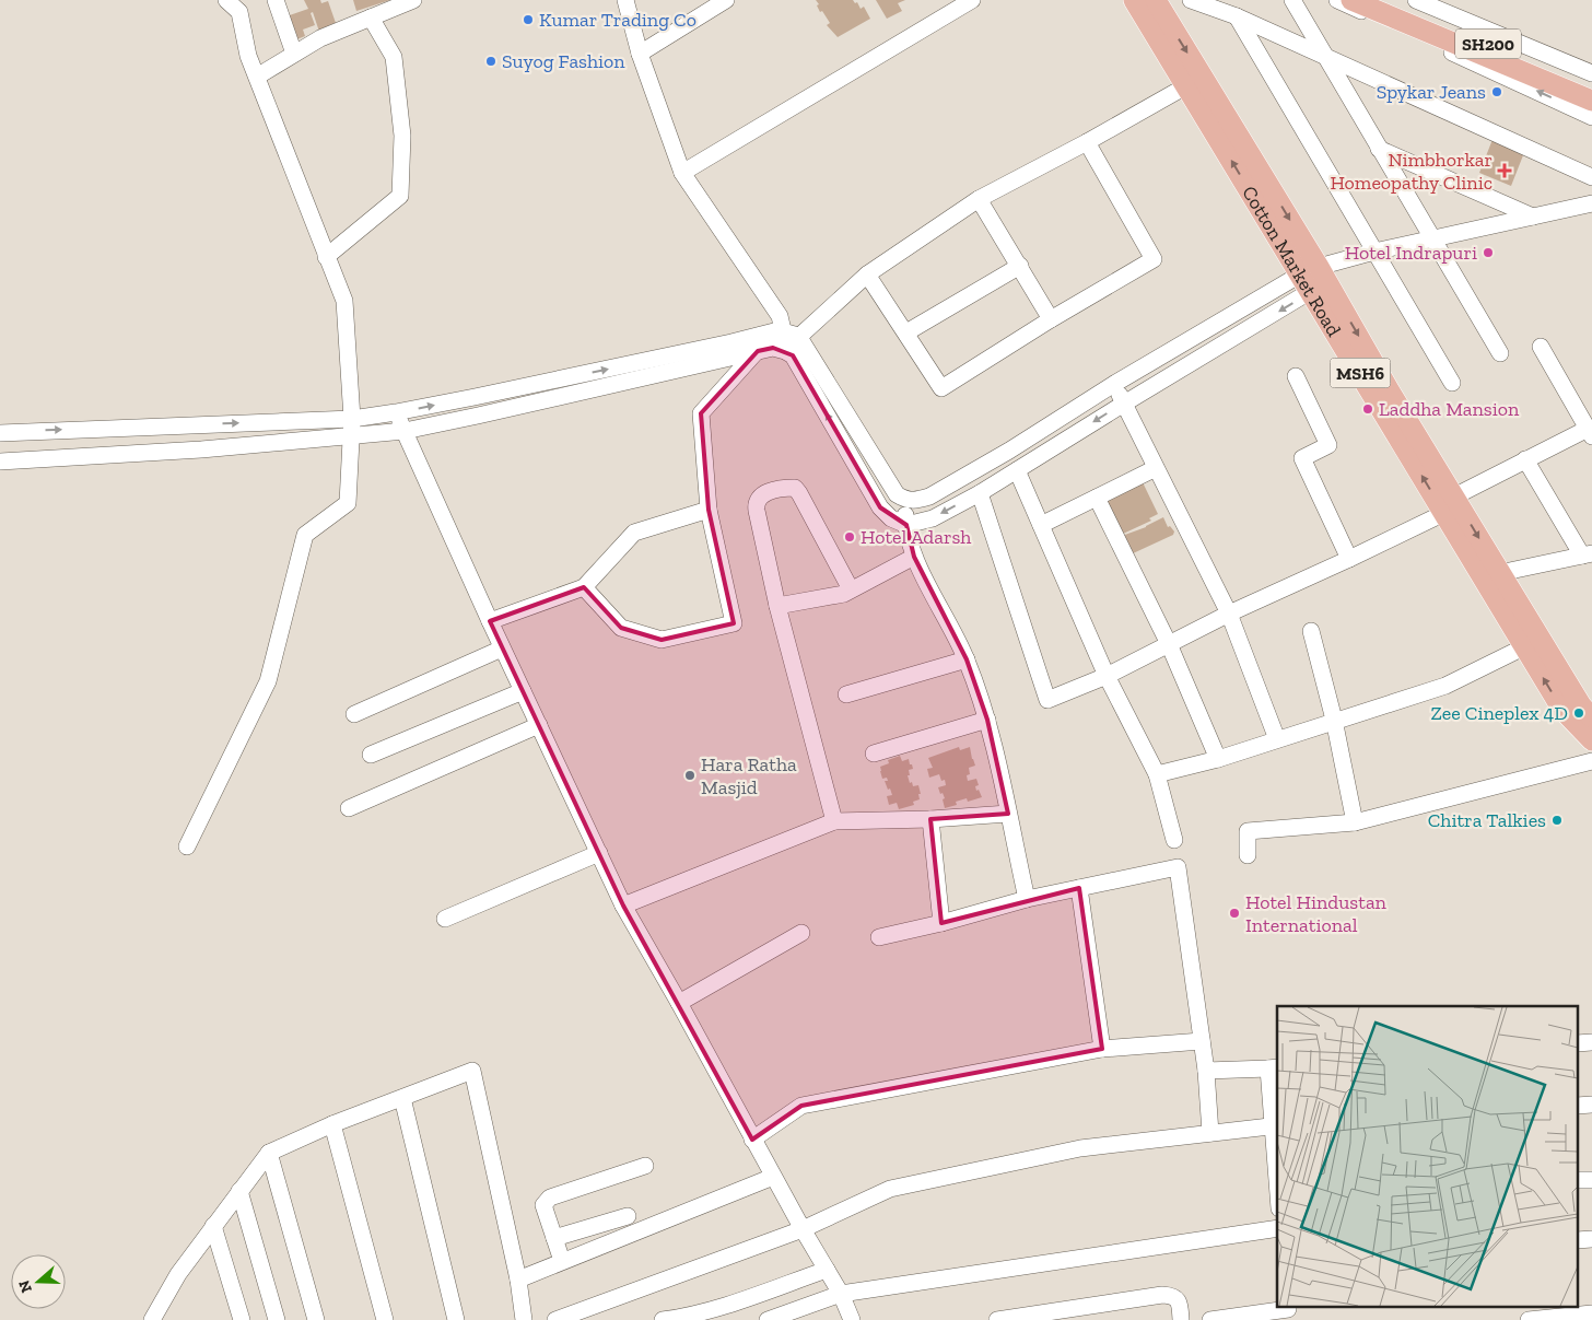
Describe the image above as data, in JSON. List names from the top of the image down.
{
  "streets": {
    "main road": ["SH200", "Cotton Market Road", "MSH6"]
  },
  "places": {
    "other": [
      "Kumar Trading Co",
      "Suyog Fashion",
      "Spykar Jeans",
      "Hotel Indrapuri",
      "Laddha Mansion",
      "Hotel Adarsh",
      "Zee Cineplex 4D",
      "Hara Ratha Masjid",
      "Chitra Talkies",
      "Hotel Hindustan International"
    ],
    "health": ["Nimbhorkar Homeopathy Clinic"]
  },
  "north": "left"
}
